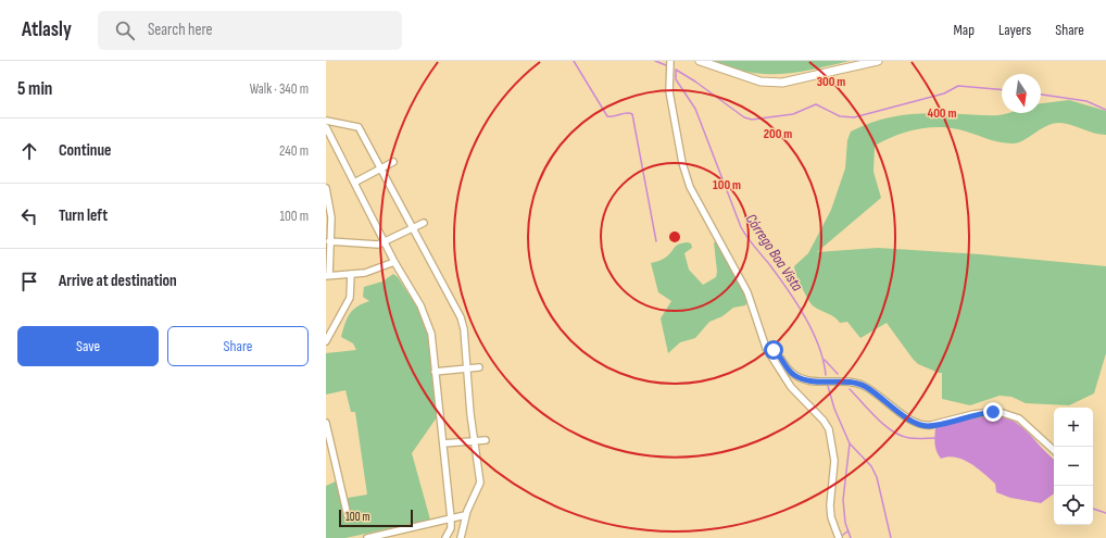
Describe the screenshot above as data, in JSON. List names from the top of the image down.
{
  "water": ["Córrego Boa Vista"],
  "scale_bar": "100 m",
  "north": "bottom",
  "page": {
    "header": "Atlasly",
    "search": "Search here",
    "nav": ["Map", "Layers", "Share"],
    "heading": ["5 min", "Walk · 340 m"],
    "list": [
      ["Continue", "240 m"],
      ["Turn left", "100 m"],
      "Arrive at destination"
    ],
    "buttons": ["Save", "Share"],
    "map_buttons": ["+", "−"],
    "scale": "100 m"
  },
  "rings": [
    "300 m",
    "400 m",
    "200 m",
    "100 m"
  ]
}
